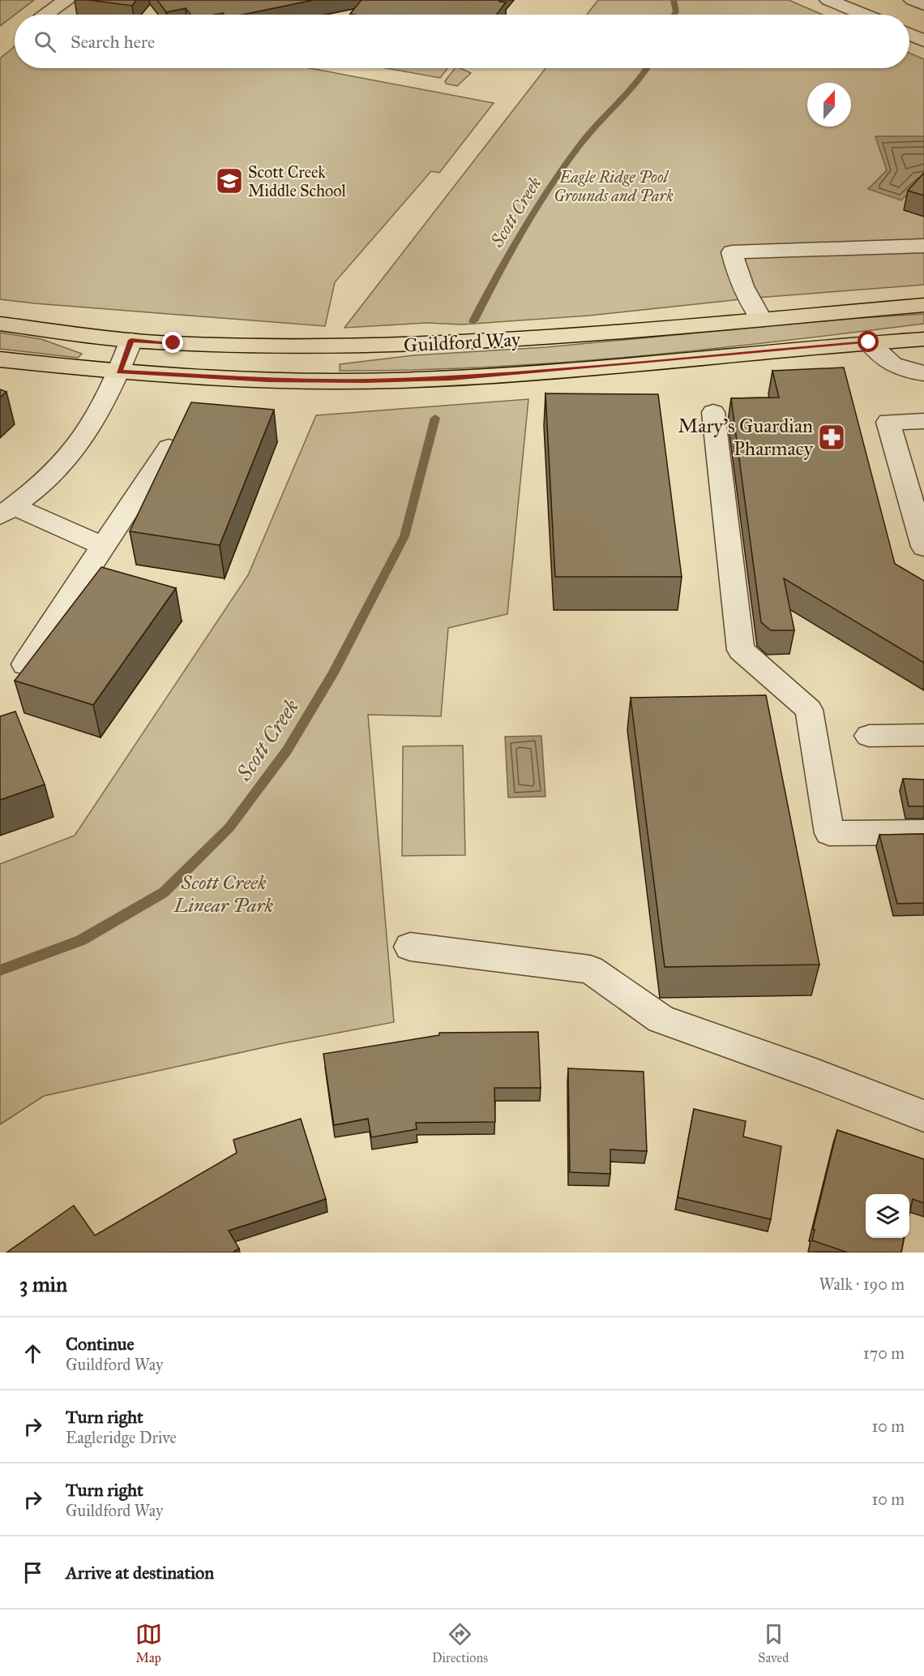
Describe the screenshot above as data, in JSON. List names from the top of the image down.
{
  "streets": {
    "main road": ["Guildford Way"]
  },
  "water": ["Scott Creek"],
  "parks": ["Eagle Ridge Pool Grounds and Park", "Scott Creek Linear Park"],
  "places": {
    "school or university": ["Scott Creek Middle School"],
    "pharmacy": ["Mary's Guardian Pharmacy"]
  },
  "north": "top",
  "page": {
    "search": "Search here",
    "heading": ["3 min", "Walk · 190 m"],
    "list": [
      ["Continue", "Guildford Way", "170 m"],
      ["Turn right", "Eagleridge Drive", "10 m"],
      ["Turn right", "Guildford Way", "10 m"],
      "Arrive at destination"
    ],
    "nav": ["Map", "Directions", "Saved"]
  }
}
